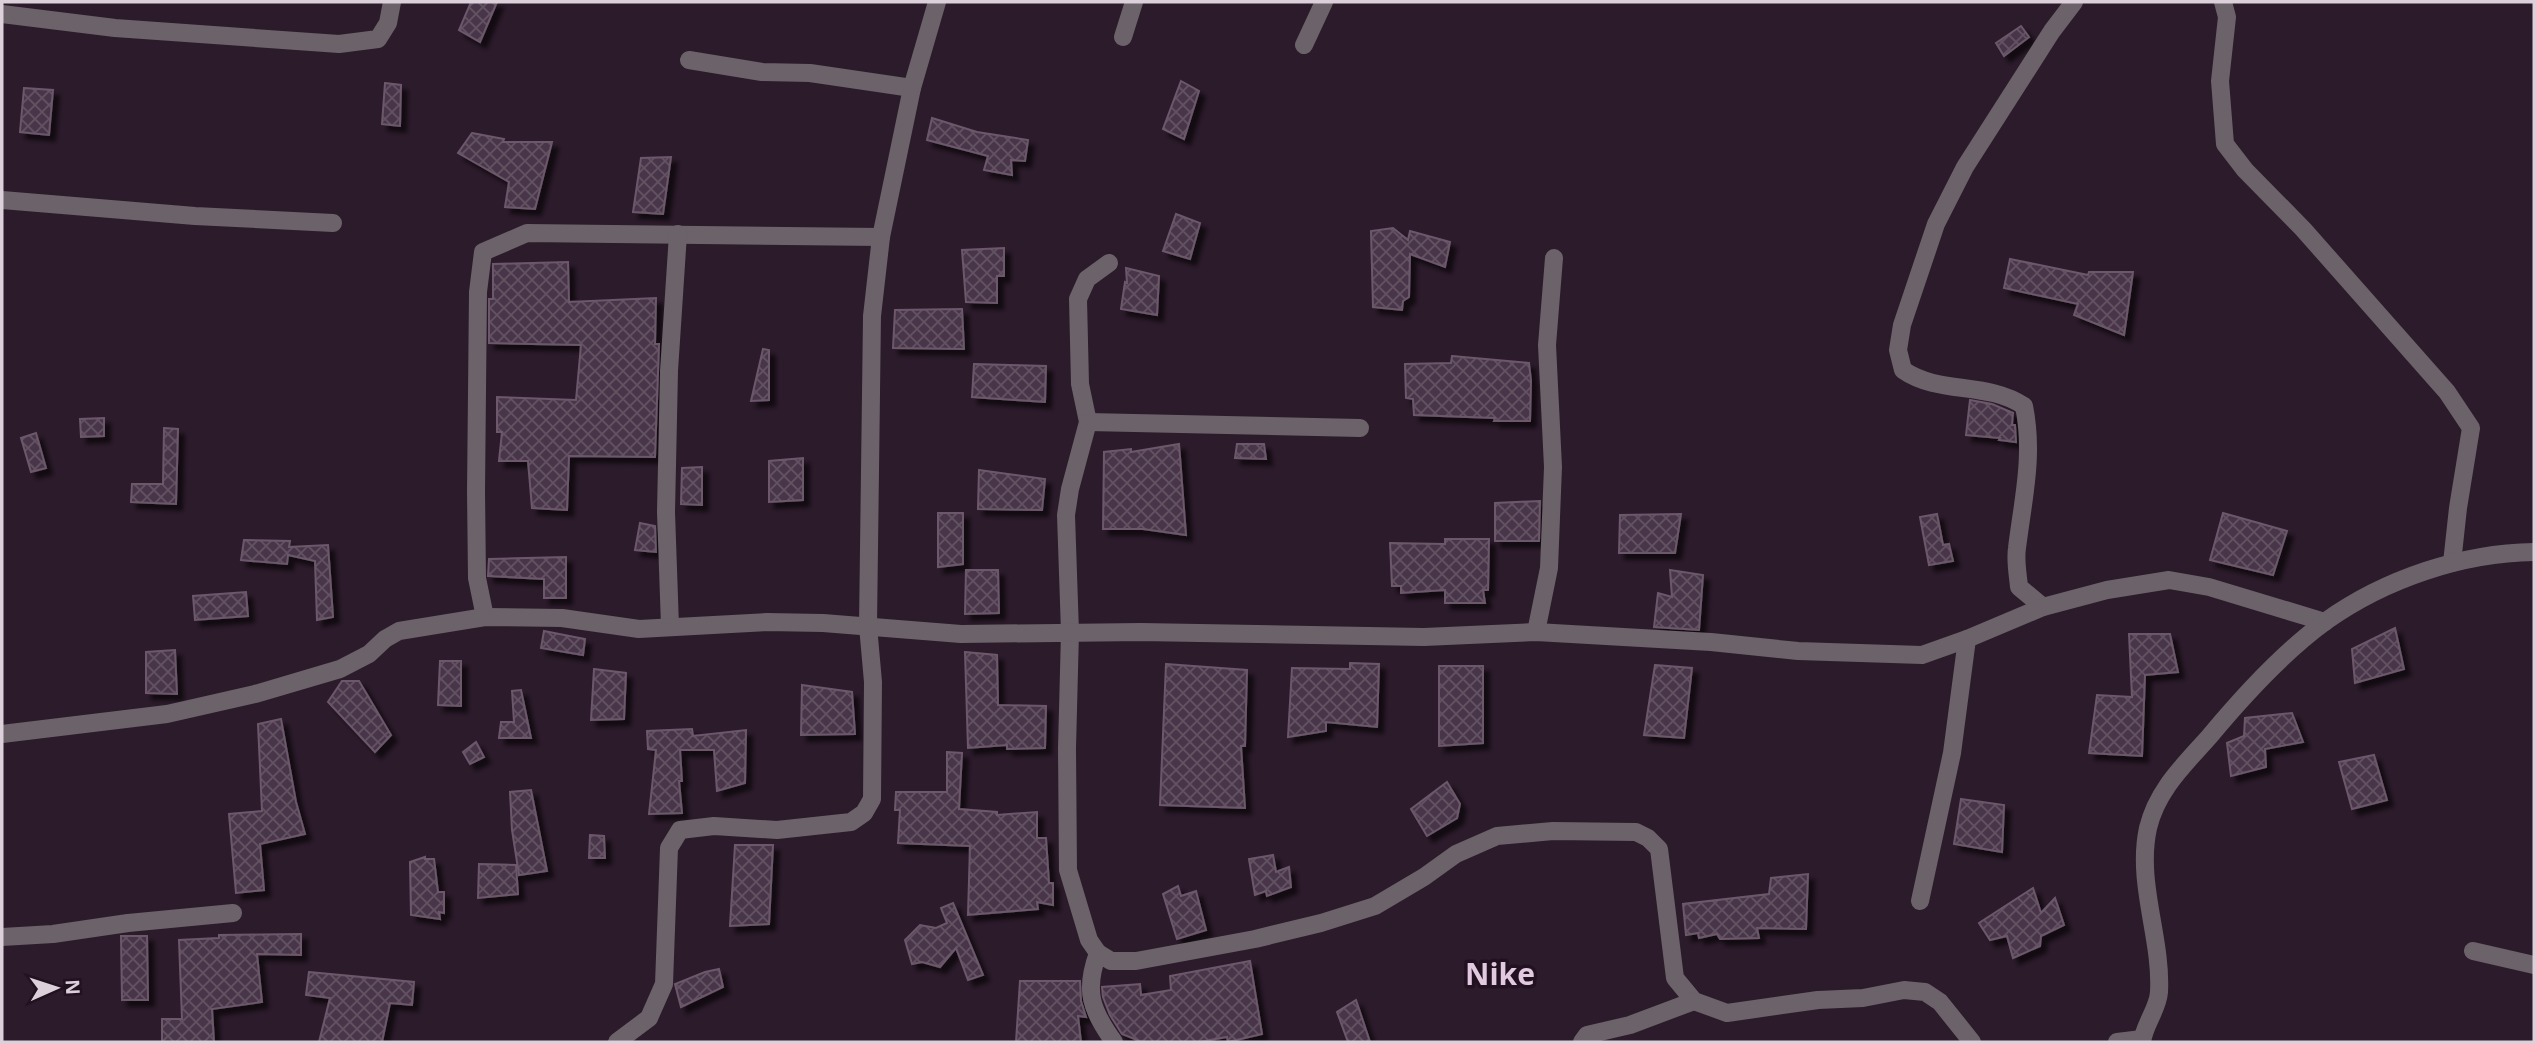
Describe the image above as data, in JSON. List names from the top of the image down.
{
  "districts": ["Nike"],
  "north": "right"
}
